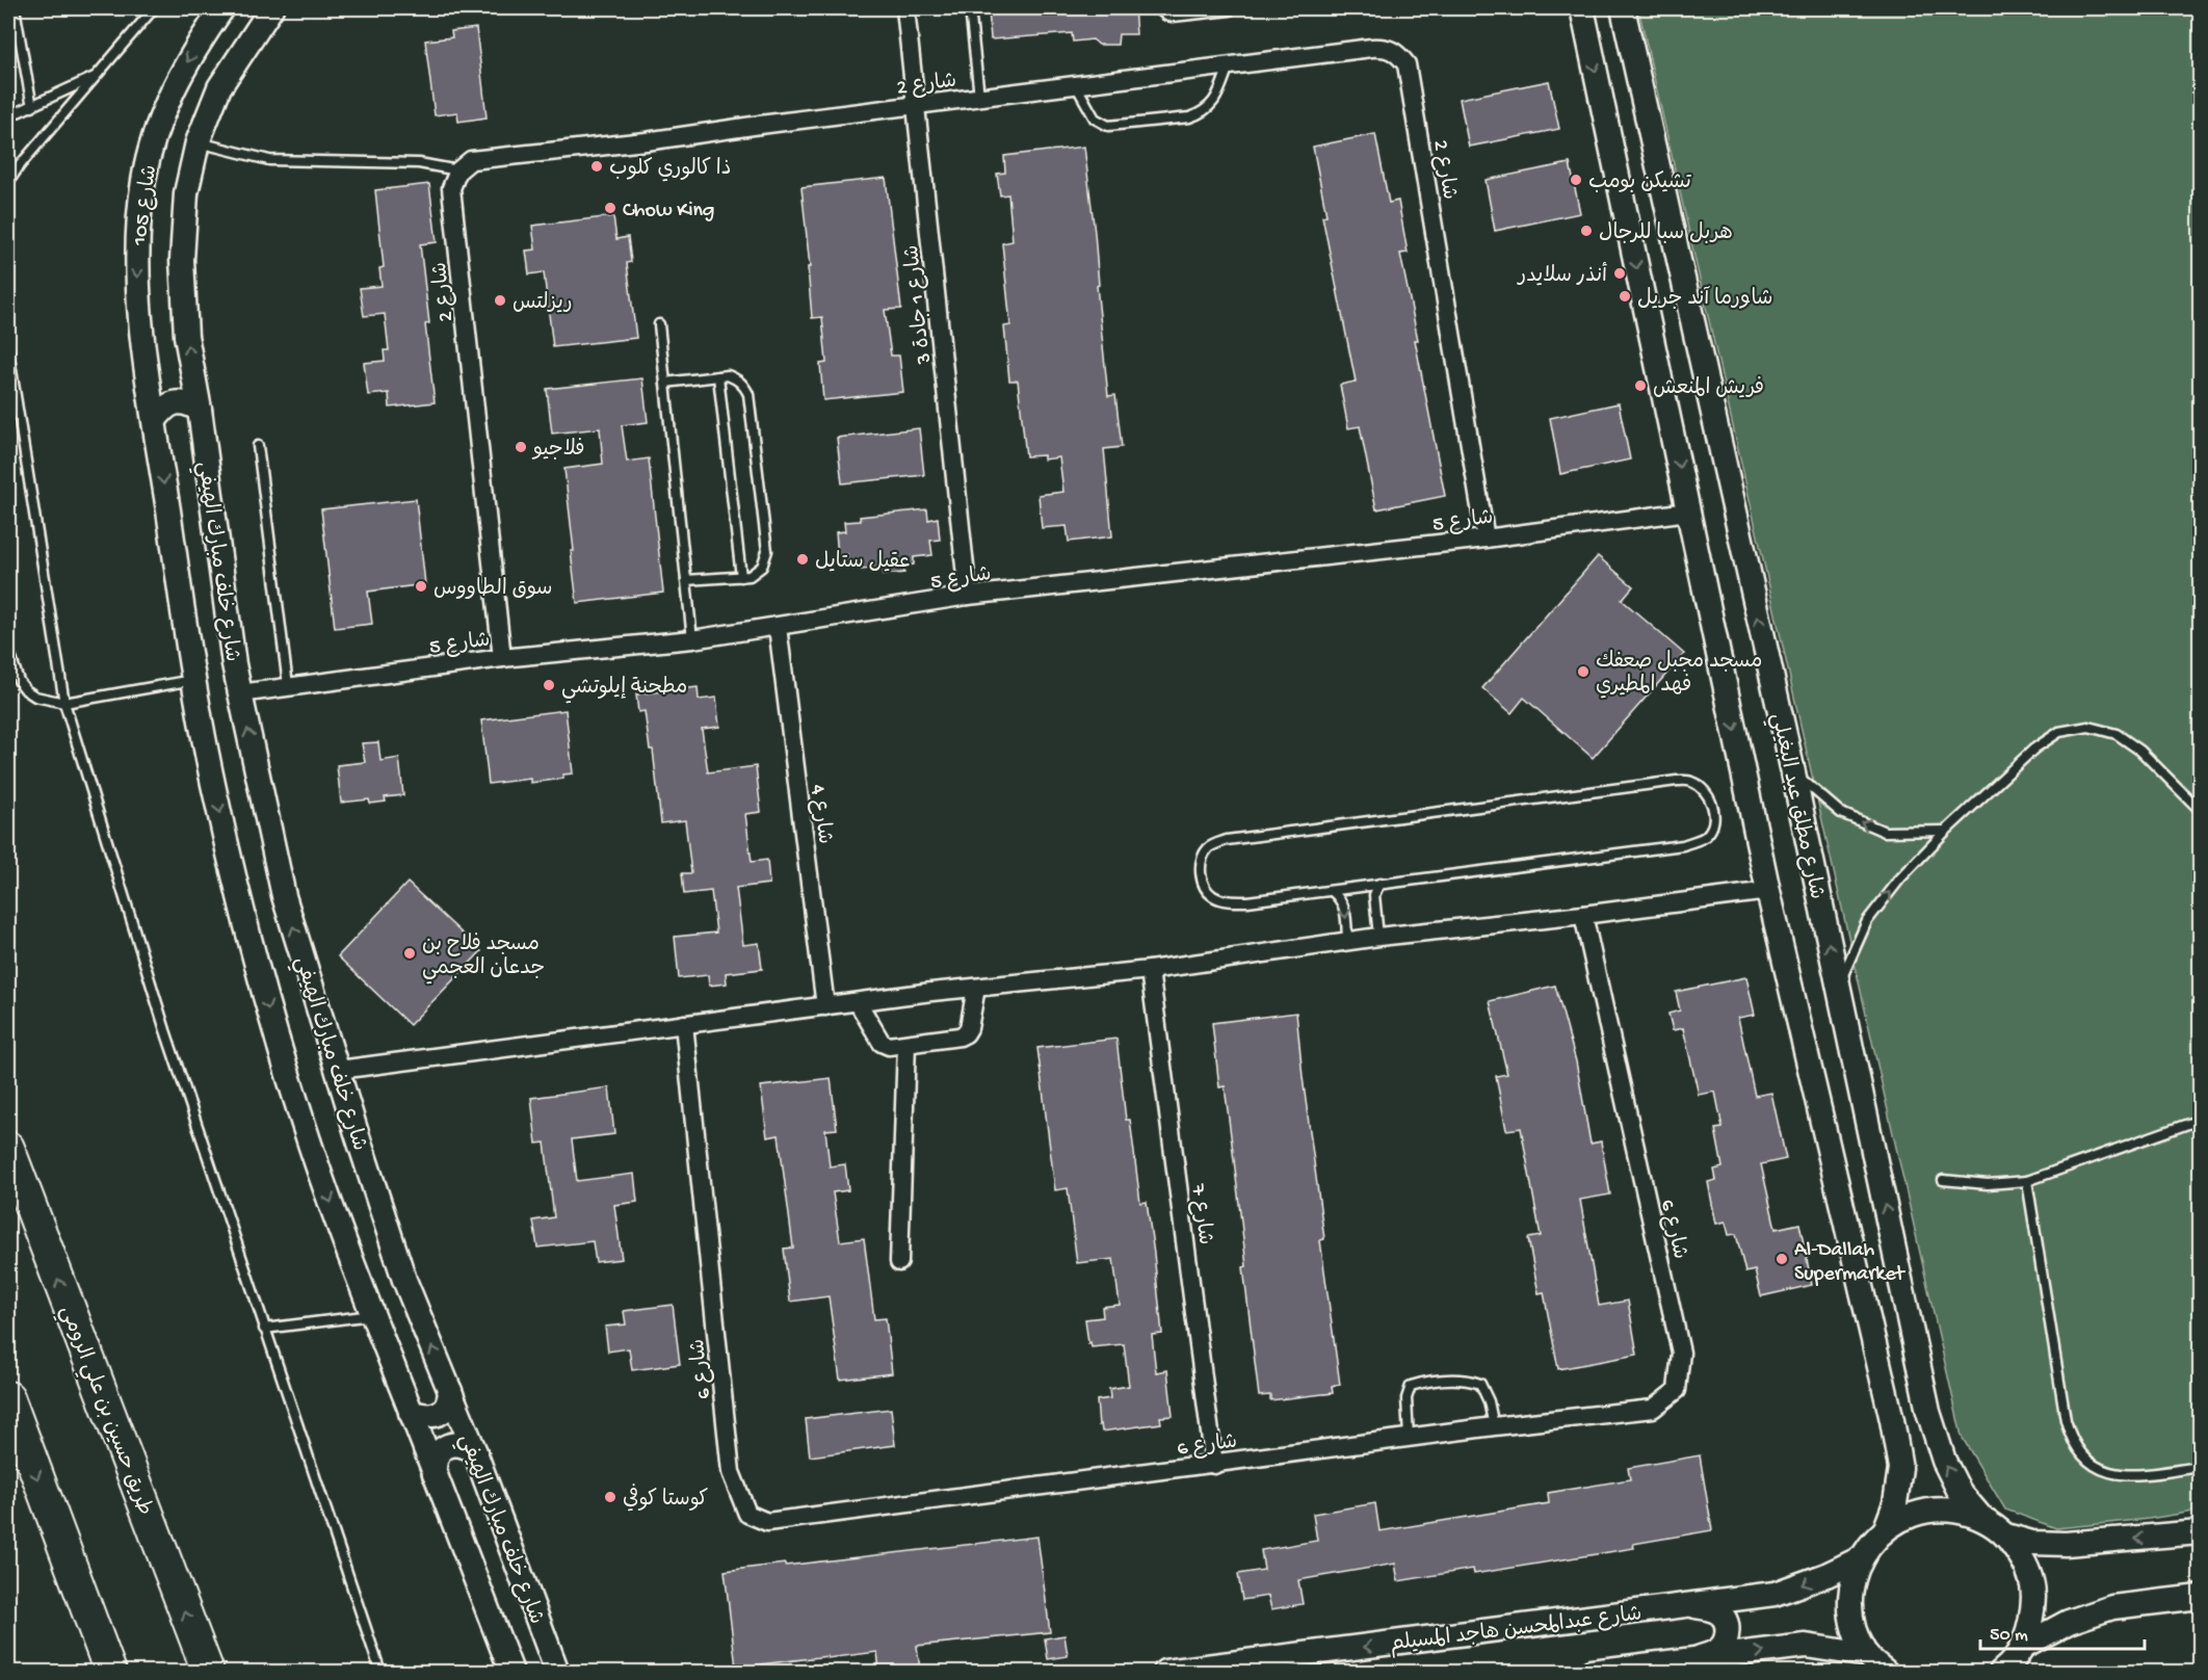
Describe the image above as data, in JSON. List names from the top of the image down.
{
  "streets": {
    "highway": ["طريق حسين بن علي الرومي"],
    "street": [
      "شارع 2",
      "شارع 105",
      "شارع 1 جادة 3",
      "شارع 5",
      "شارع خلف مبارك الهيفي",
      "شارع مطلق عيد البغيلي",
      "شارع 4",
      "شارع 7",
      "شارع 6",
      "شارع عبدالمحسن هاجد المسيلم"
    ]
  },
  "crossings": [
    ["شارع 2", "شارع 1 جادة 3"],
    ["شارع 2", "شارع 5"],
    ["شارع 105", "شارع خلف مبارك الهيفي"],
    ["شارع 1 جادة 3", "شارع 5"],
    ["شارع 5", "شارع خلف مبارك الهيفي"],
    ["شارع 5", "شارع 4"],
    ["شارع 7", "شارع 6"]
  ],
  "places": [
    "ذا كالوري كلوب",
    "تشيكن بومب",
    "Chow King",
    "هربل سبا للرجال",
    "أنذر سلايدر",
    "شاورما آند جريل",
    "ريزلتس",
    "فريش المنعش",
    "فلاجيو",
    "عقيل ستايل",
    "سوق الطاووس",
    "مسجد مجبل صعفك فهد المطيري",
    "مطحنة إيلوتشي",
    "مسجد فلاح بن جدعان العجمي",
    "Al-Dallah Supermarket",
    "كوستا كوفي"
  ],
  "scale_bar": "50 m"
}
